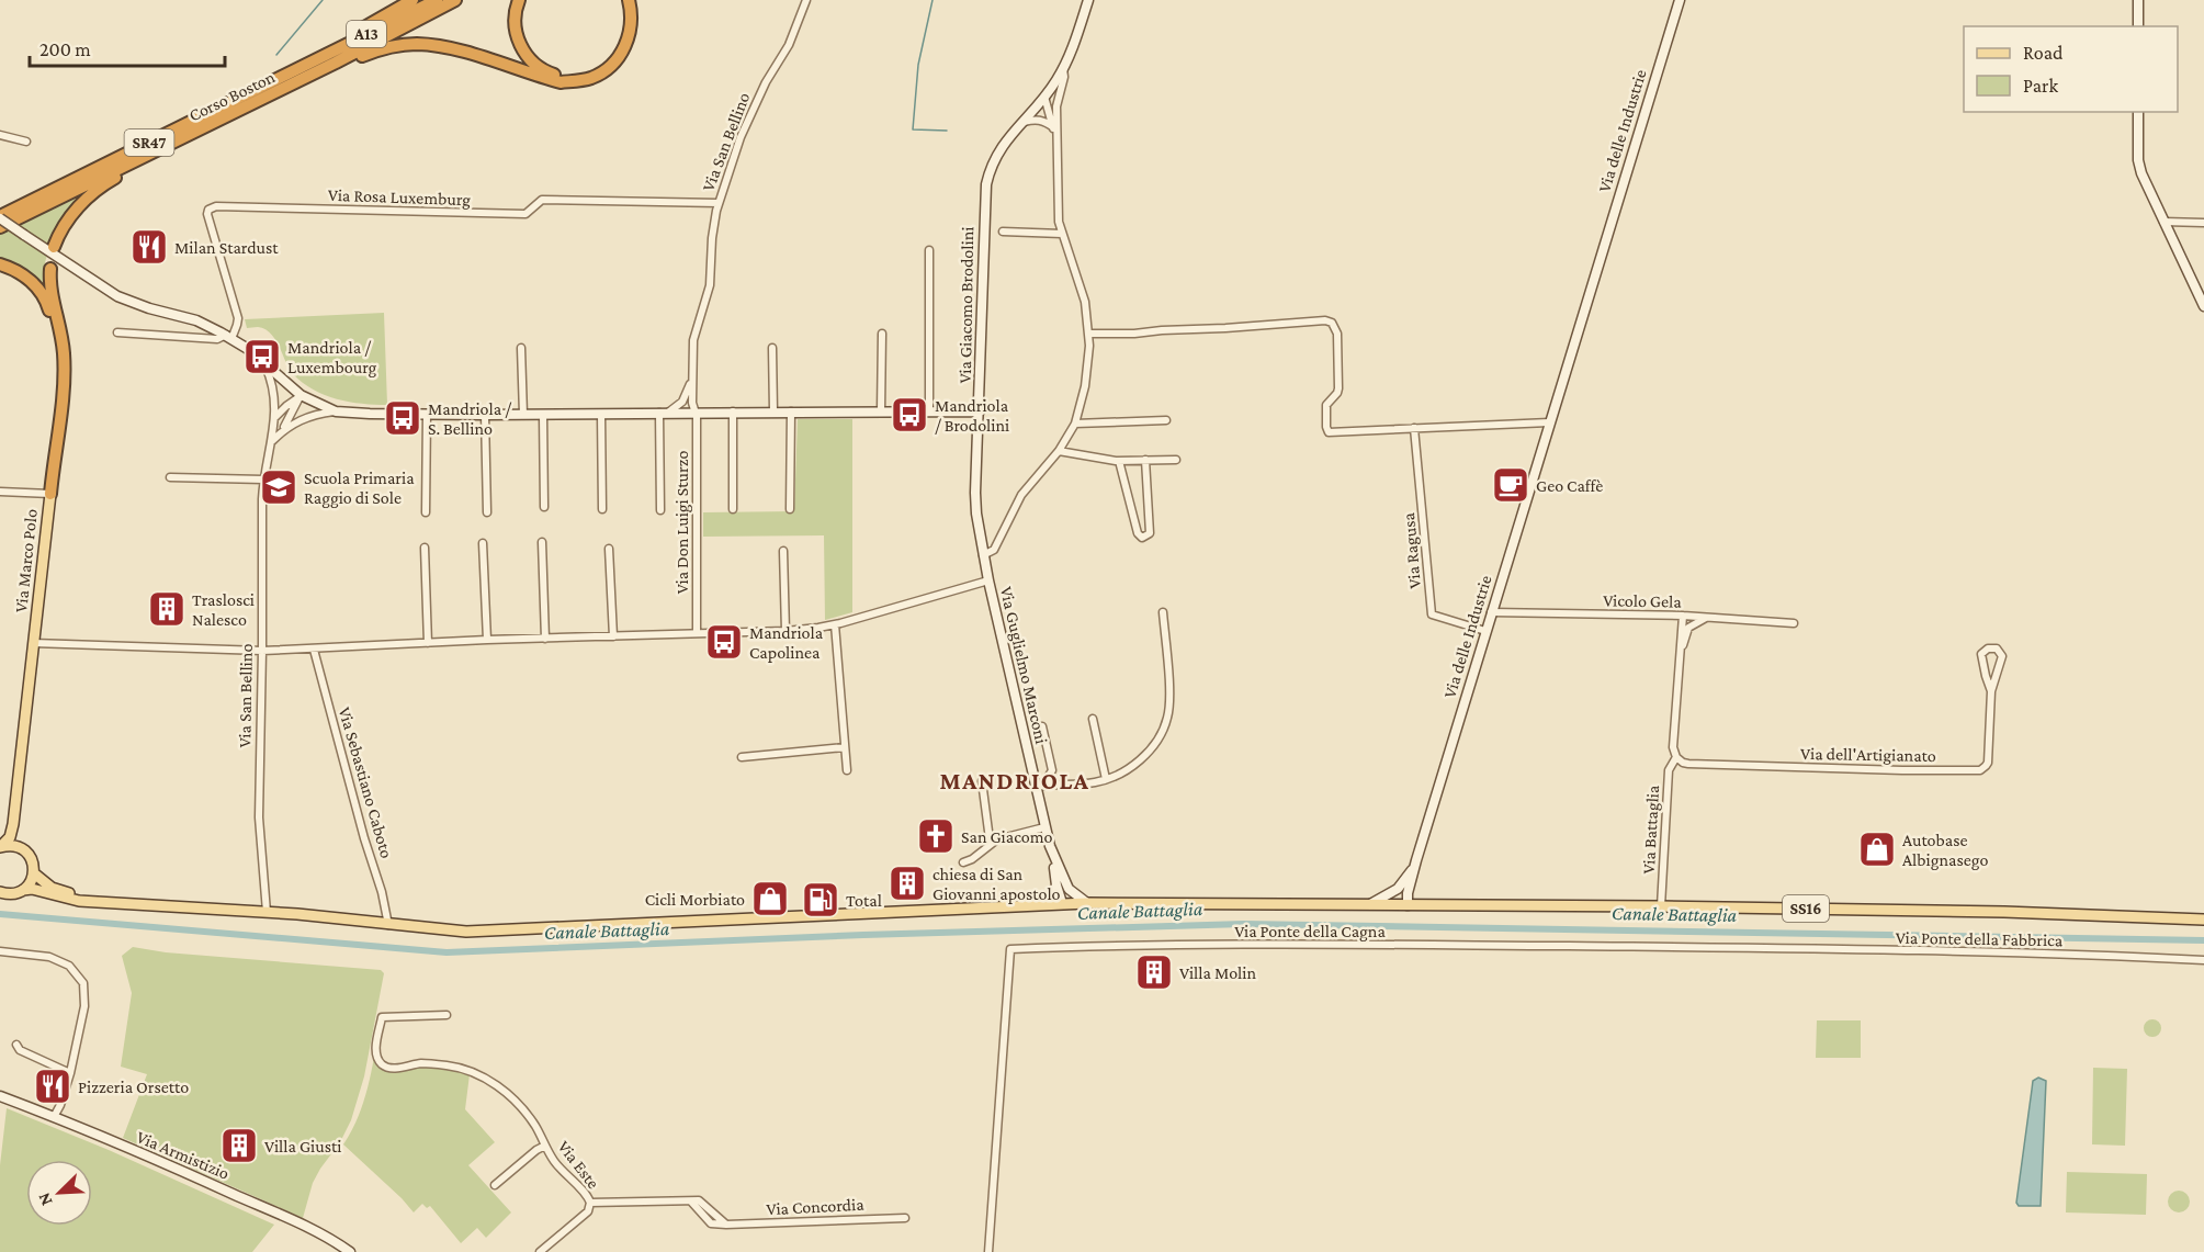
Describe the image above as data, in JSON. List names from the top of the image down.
{
  "streets": {
    "highway": ["A13", "Corso Boston", "SR47"],
    "main road": ["Via Marco Polo", "SS16"],
    "street": [
      "Via delle Industrie",
      "Via San Bellino",
      "Via Rosa Luxemburg",
      "Via Giacomo Brodolini",
      "Via Don Luigi Sturzo",
      "Via Ragusa",
      "Vicolo Gela",
      "Via Guglielmo Marconi",
      "Via dell'Artigianato",
      "Via Sebastiano Caboto",
      "Via Battaglia",
      "Via Ponte della Cagna",
      "Via Ponte della Fabbrica",
      "Via Armistizio",
      "Via Este",
      "Via Concordia"
    ]
  },
  "crossings": [
    ["A13", "Corso Boston"],
    ["Via delle Industrie", "Via Ragusa"],
    ["Via delle Industrie", "Vicolo Gela"],
    ["Via delle Industrie", "SS16"],
    ["Via San Bellino", "Via Rosa Luxemburg"],
    ["Via San Bellino", "Via Don Luigi Sturzo"],
    ["Via San Bellino", "SS16"],
    ["Via Giacomo Brodolini", "Via Guglielmo Marconi"],
    ["Via Guglielmo Marconi", "SS16"],
    ["Via dell'Artigianato", "Via Battaglia"],
    ["Via Sebastiano Caboto", "SS16"],
    ["Via Battaglia", "SS16"],
    ["Via Ponte della Cagna", "Via Ponte della Fabbrica"],
    ["Via Este", "Via Concordia"]
  ],
  "districts": ["MANDRIOLA"],
  "water": ["Canale Battaglia"],
  "places": {
    "restaurant": ["Milan Stardust", "Pizzeria Orsetto"],
    "bus stop": [
      "Mandriola / Luxembourg",
      "Mandriola / Brodolini",
      "Mandriola / S. Bellino",
      "Mandriola Capolinea"
    ],
    "cafe": ["Geo Caffè"],
    "school or university": ["Scuola Primaria Raggio di Sole"],
    "building": [
      "Traslosci Nalesco",
      "chiesa di San Giovanni apostolo",
      "Villa Molin",
      "Villa Giusti"
    ],
    "church": ["San Giacomo"],
    "shop": ["Autobase Albignasego", "Cicli Morbiato"],
    "fuel station": ["Total"]
  },
  "legend": ["Road", "Park"],
  "scale_bar": "200 m",
  "north": "bottom left"
}
